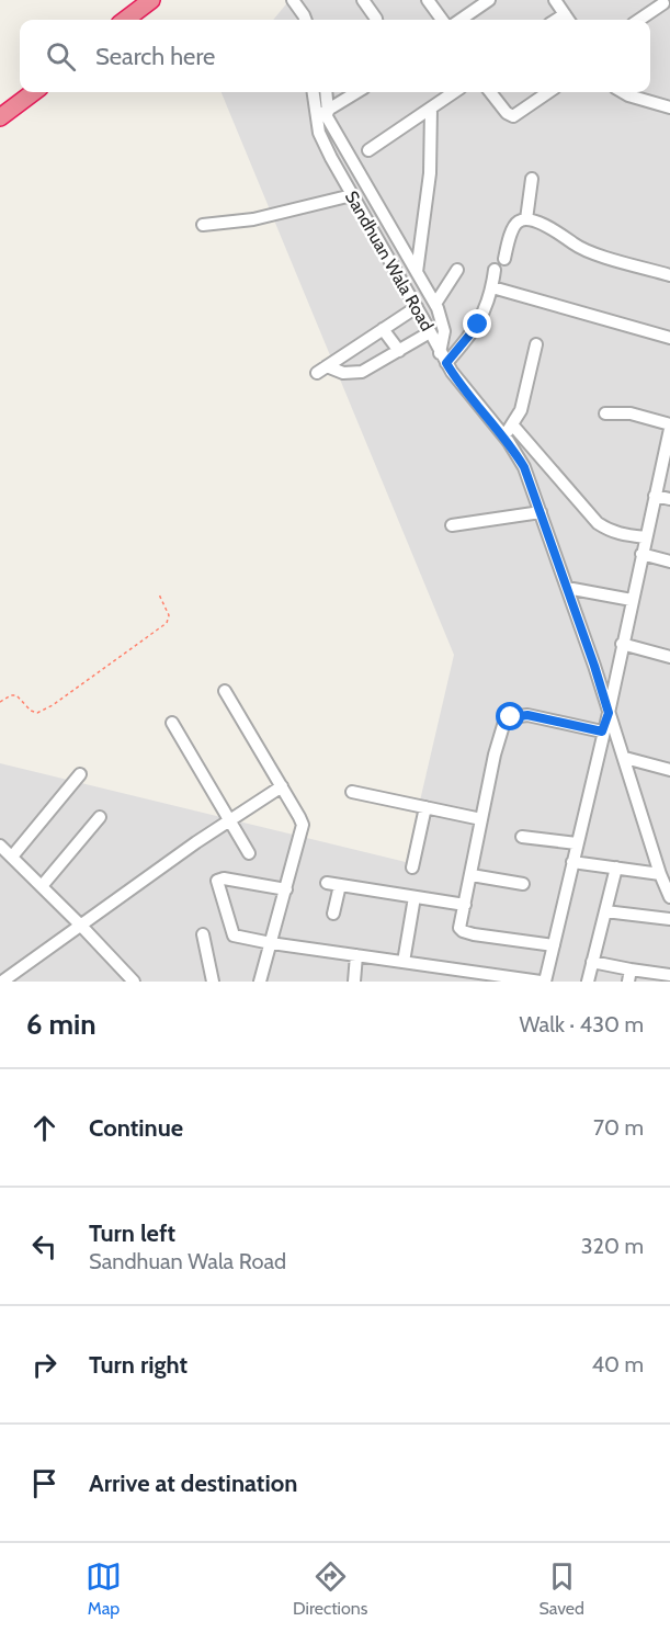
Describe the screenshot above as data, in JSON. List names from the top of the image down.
{
  "streets": {
    "street": ["Sandhuan Wala Road"]
  },
  "page": {
    "search": "Search here",
    "heading": ["6 min", "Walk · 430 m"],
    "list": [
      ["Continue", "70 m"],
      ["Turn left", "Sandhuan Wala Road", "320 m"],
      ["Turn right", "40 m"],
      "Arrive at destination"
    ],
    "nav": ["Map", "Directions", "Saved"]
  }
}
